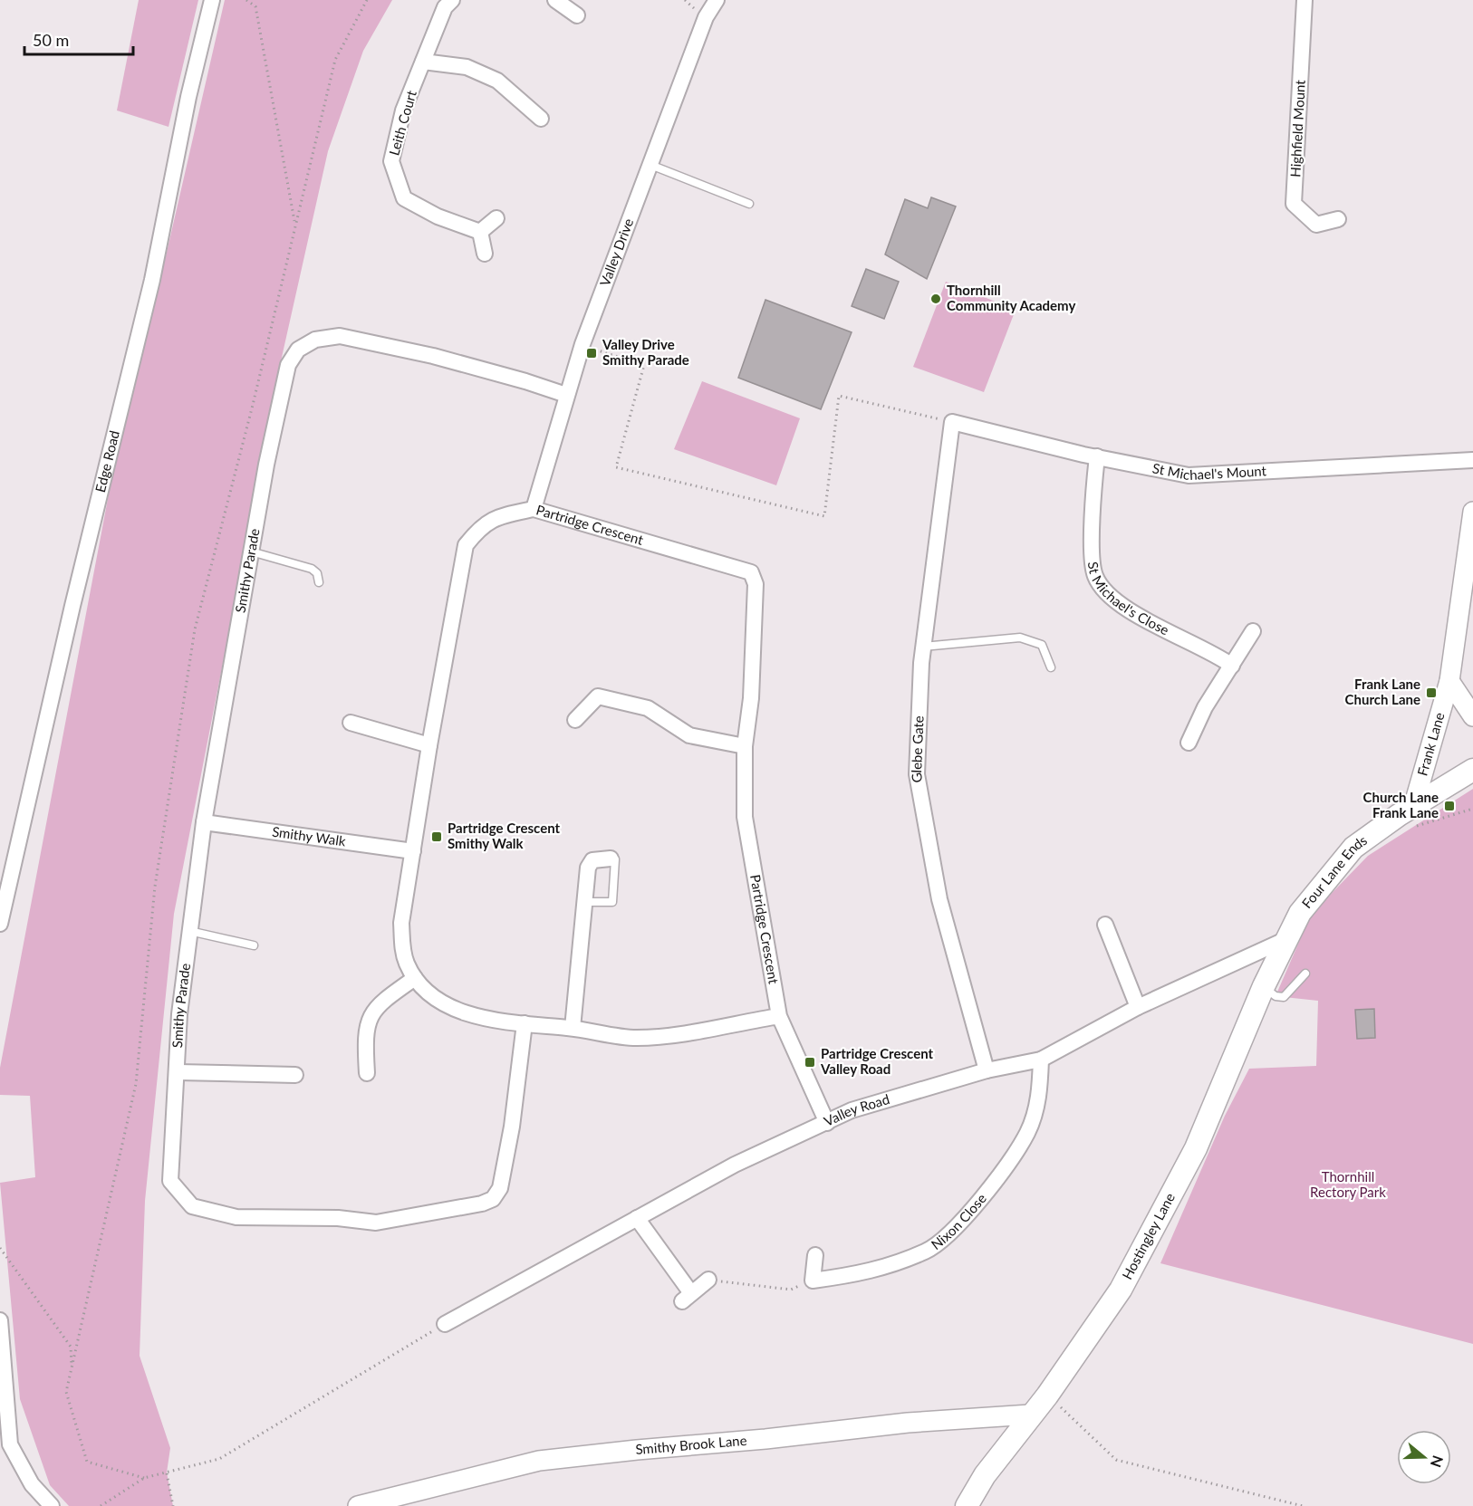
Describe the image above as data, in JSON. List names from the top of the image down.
{
  "streets": {
    "main road": ["Four Lane Ends", "Hostingley Lane"],
    "street": [
      "Leith Court",
      "Highfield Mount",
      "Valley Drive",
      "Edge Road",
      "St Michael's Mount",
      "Partridge Crescent",
      "Smithy Parade",
      "St Michael's Close",
      "Frank Lane",
      "Glebe Gate",
      "Smithy Walk",
      "Valley Road",
      "Nixon Close",
      "Smithy Brook Lane"
    ]
  },
  "crossings": [
    ["Valley Drive", "Partridge Crescent"],
    ["Valley Drive", "Smithy Parade"],
    ["St Michael's Mount", "St Michael's Close"],
    ["St Michael's Mount", "Glebe Gate"],
    ["Partridge Crescent", "Smithy Parade"],
    ["Partridge Crescent", "Smithy Walk"],
    ["Partridge Crescent", "Valley Road"],
    ["Smithy Parade", "Smithy Walk"],
    ["Frank Lane", "Four Lane Ends"],
    ["Glebe Gate", "Valley Road"],
    ["Four Lane Ends", "Valley Road"],
    ["Four Lane Ends", "Hostingley Lane"],
    ["Valley Road", "Nixon Close"],
    ["Valley Road", "Hostingley Lane"],
    ["Hostingley Lane", "Smithy Brook Lane"]
  ],
  "parks": ["Thornhill Rectory Park"],
  "places": {
    "other": ["Thornhill Community Academy"],
    "transit": [
      "Valley Drive Smithy Parade",
      "Frank Lane Church Lane",
      "Church Lane Frank Lane",
      "Partridge Crescent Smithy Walk",
      "Partridge Crescent Valley Road"
    ]
  },
  "scale_bar": "50 m",
  "north": "right"
}
